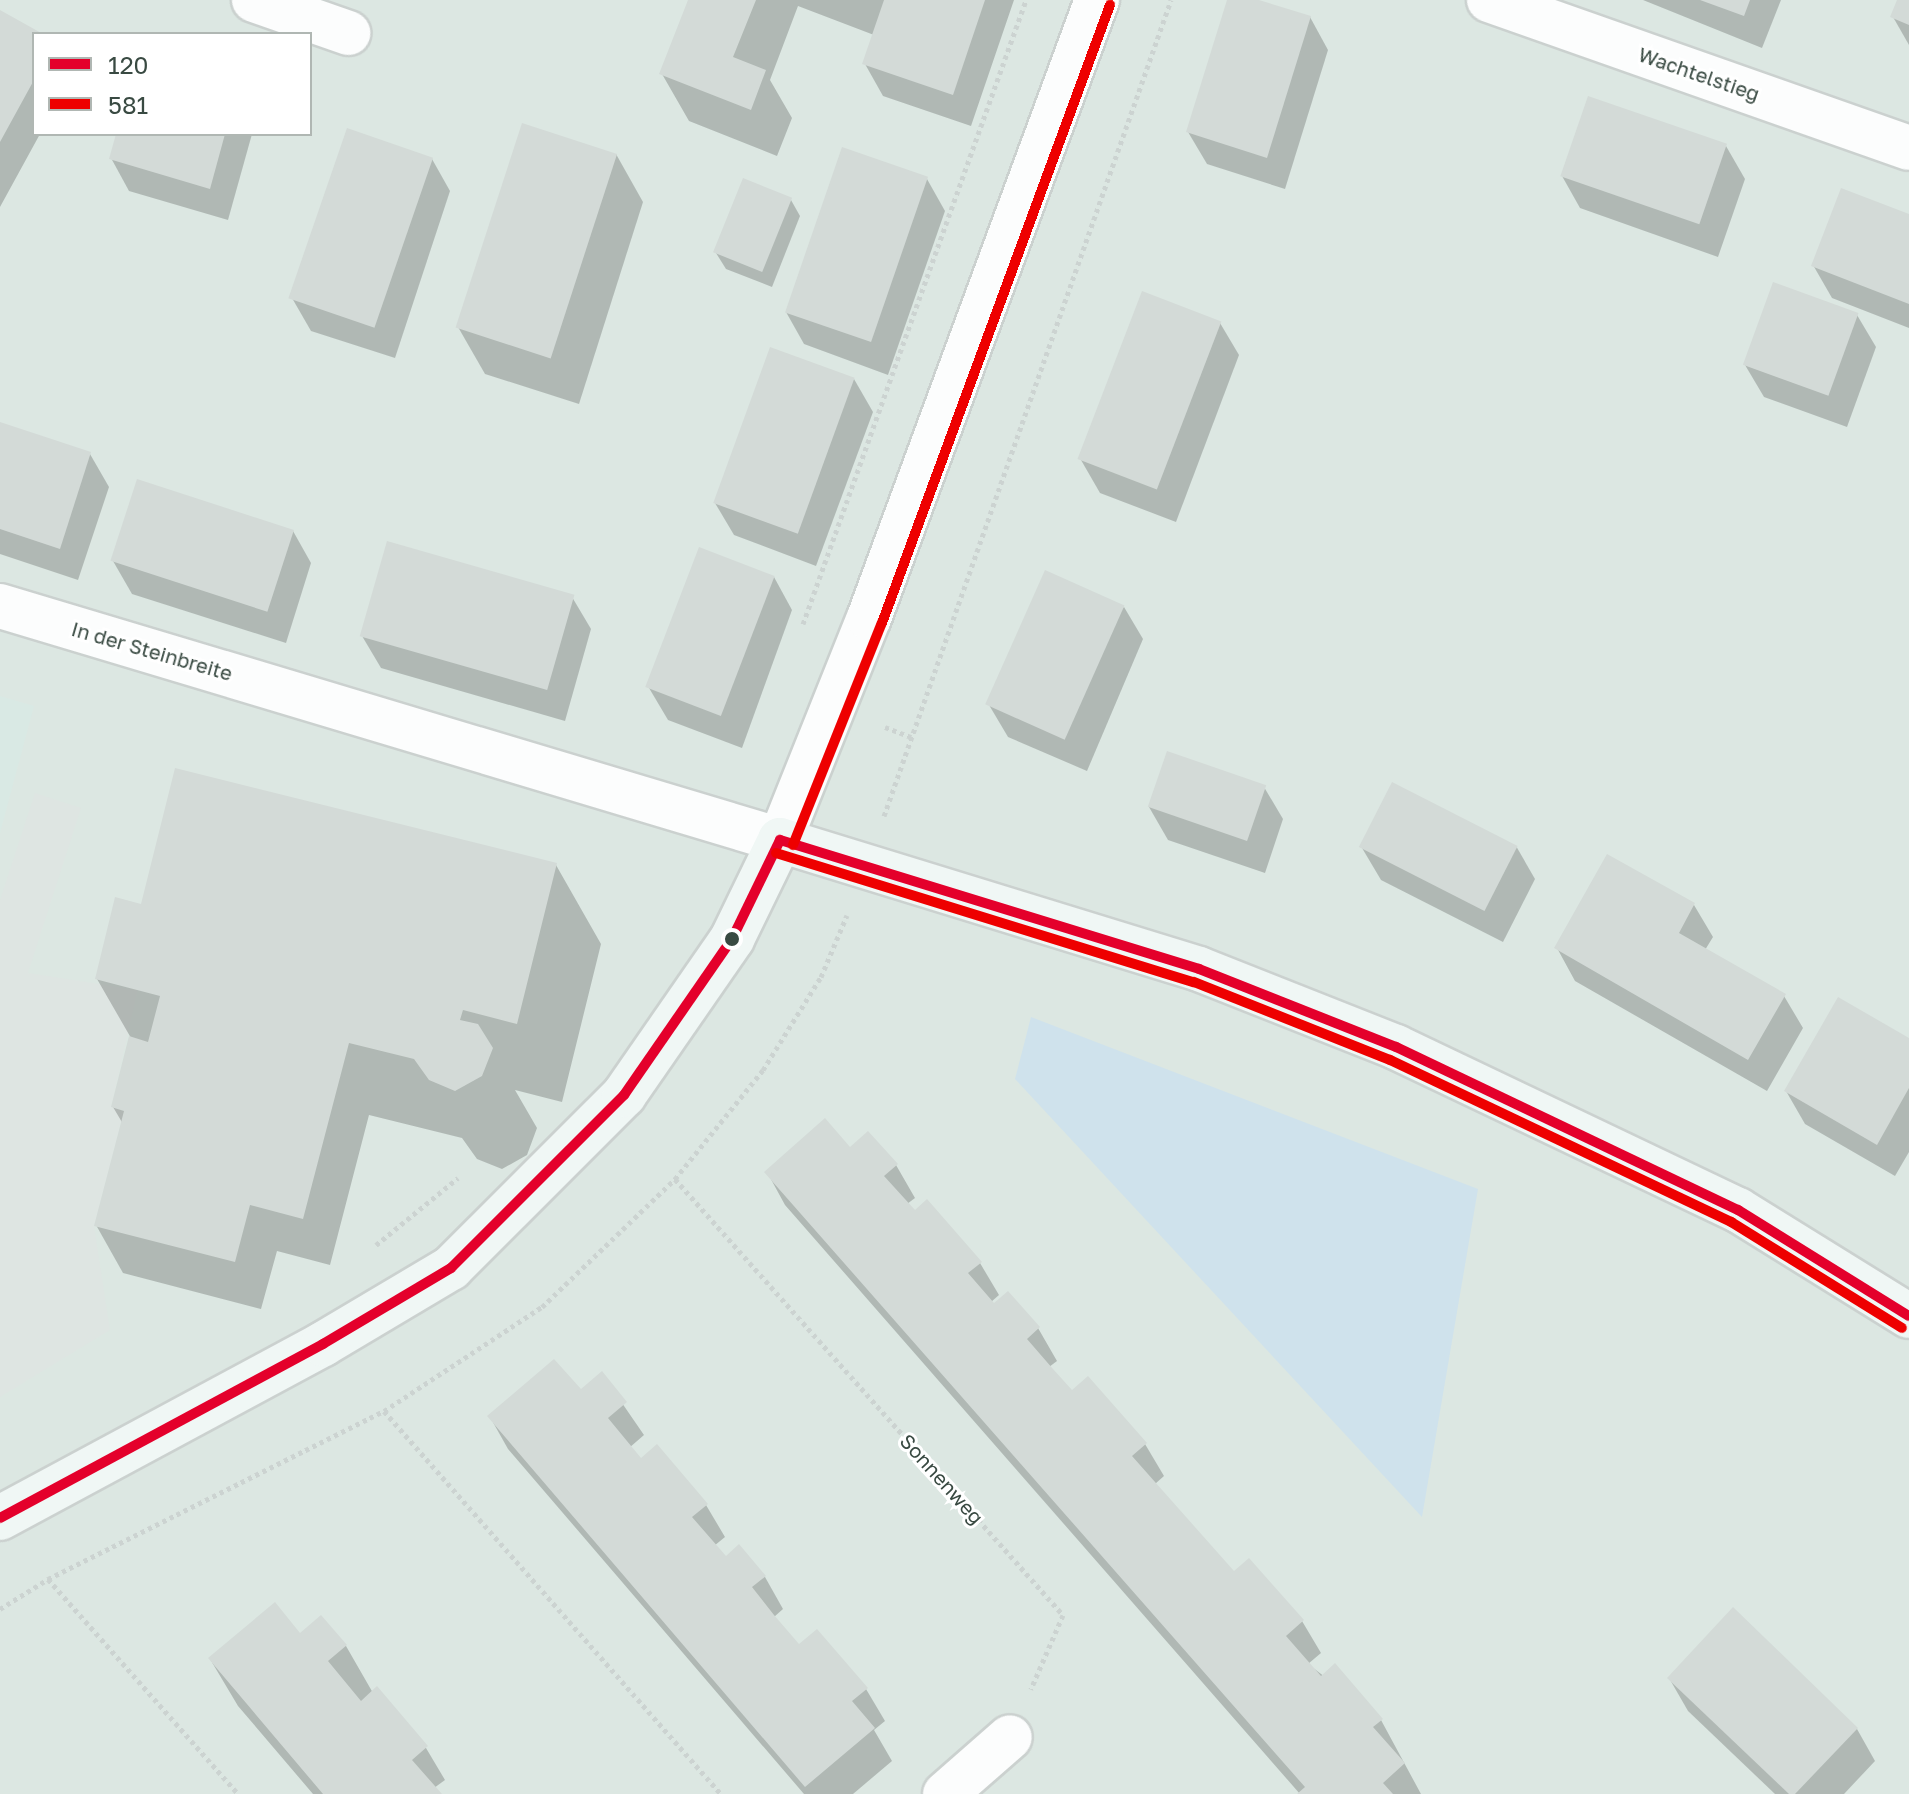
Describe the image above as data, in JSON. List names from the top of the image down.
{
  "streets": {
    "street": ["Wachtelstieg", "In der Steinbreite"],
    "path": ["Sonnenweg"]
  },
  "lines": ["transit line 581", "transit line 120"],
  "legend": ["120", "581"]
}
